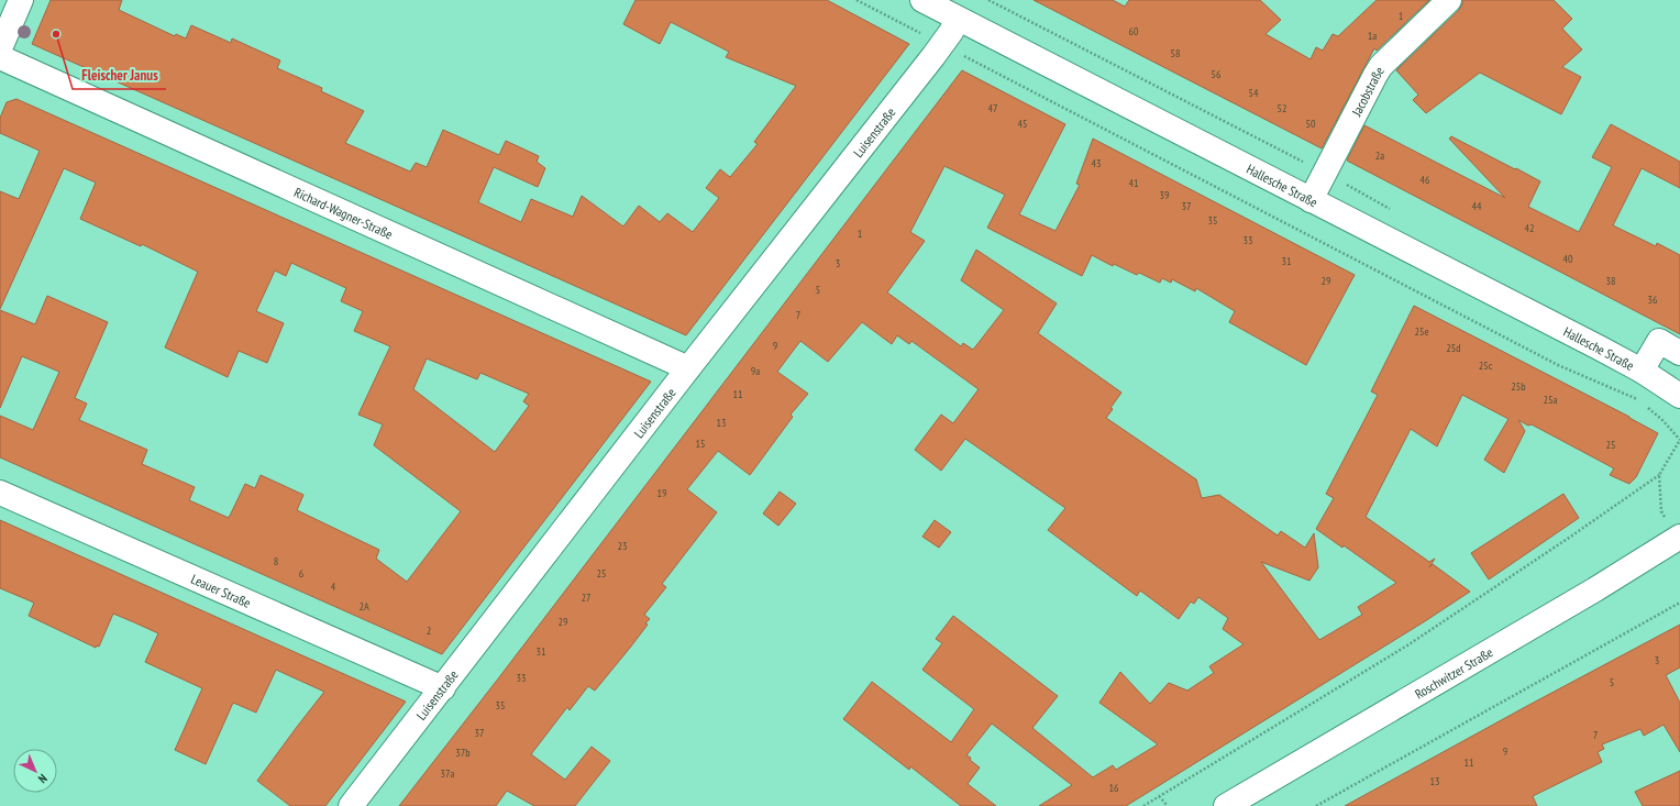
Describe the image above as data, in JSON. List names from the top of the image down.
{
  "streets": {
    "street": [
      "Jacobstraße",
      "Luisenstraße",
      "Hallesche Straße",
      "Richard-Wagner-Straße",
      "Leauer Straße",
      "Roschwitzer Straße"
    ]
  },
  "crossings": [
    ["Jacobstraße", "Hallesche Straße"],
    ["Luisenstraße", "Hallesche Straße"],
    ["Luisenstraße", "Richard-Wagner-Straße"],
    ["Luisenstraße", "Leauer Straße"]
  ],
  "places": ["Fleischer Janus"],
  "house_numbers": [
    "1",
    "60",
    "1a",
    "58",
    "56",
    "54",
    "47",
    "52",
    "45",
    "50",
    "2a",
    "43",
    "46",
    "41",
    "39",
    "37",
    "44",
    "35",
    "42",
    "1",
    "33",
    "40",
    "31",
    "3",
    "29",
    "38",
    "5",
    "36",
    "7",
    "25e",
    "9",
    "25d",
    "25c",
    "9a",
    "25b",
    "11",
    "25a",
    "13",
    "15",
    "25",
    "19",
    "23",
    "8",
    "6",
    "25",
    "4",
    "27",
    "2A",
    "29",
    "2",
    "31",
    "3",
    "33",
    "5",
    "35",
    "37",
    "7",
    "9",
    "37b",
    "11",
    "37a",
    "13",
    "16"
  ],
  "north": "bottom right"
}
